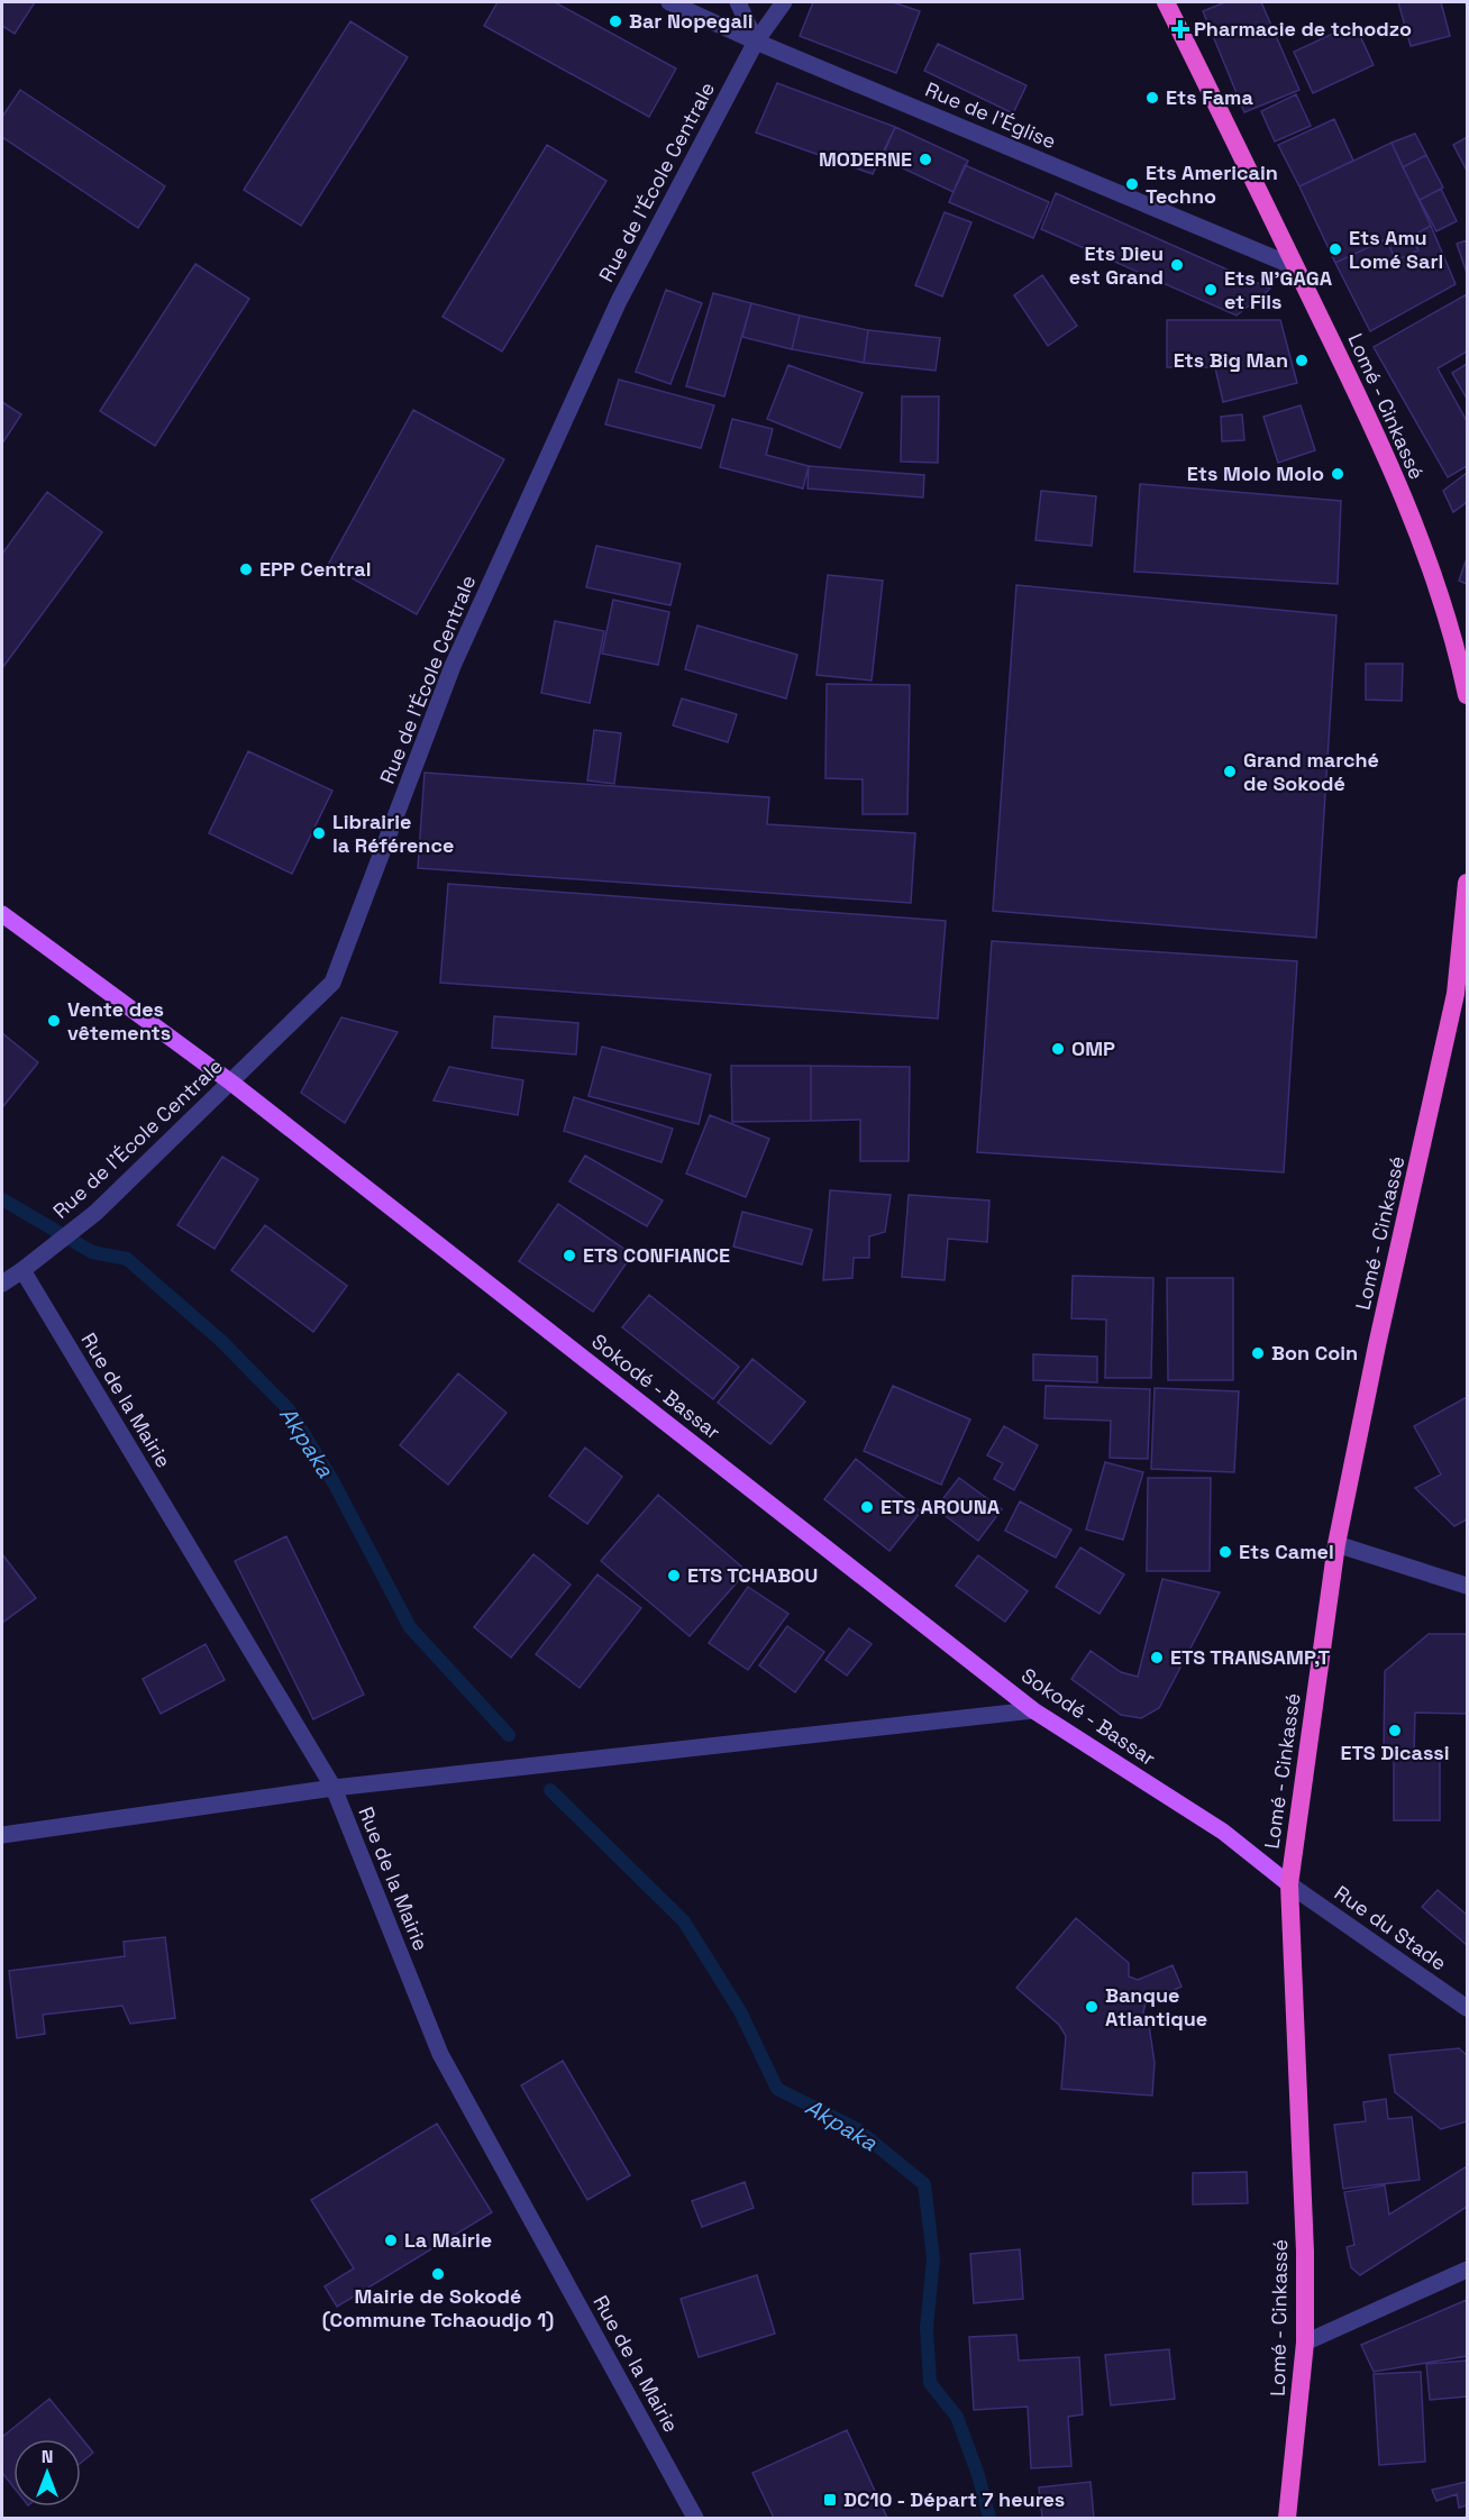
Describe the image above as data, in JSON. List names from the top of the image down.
{
  "streets": {
    "highway": ["Lomé - Cinkassé"],
    "main road": ["Sokodé - Bassar"],
    "street": [
      "Rue de l'Église",
      "Rue de l'École Centrale",
      "Rue de la Mairie",
      "Rue du Stade"
    ]
  },
  "crossings": [
    ["Rue de l'Église", "Rue de l'École Centrale"],
    ["Rue de l'Église", "Lomé - Cinkassé"],
    ["Rue de l'École Centrale", "Sokodé - Bassar"],
    ["Rue de l'École Centrale", "Rue de la Mairie"],
    ["Lomé - Cinkassé", "Sokodé - Bassar"],
    ["Lomé - Cinkassé", "Rue du Stade"],
    ["Sokodé - Bassar", "Rue du Stade"]
  ],
  "water": ["Akpaka"],
  "places": {
    "other": [
      "Bar Nopegali",
      "Ets Fama",
      "MODERNE",
      "Ets Americain Techno",
      "Ets Amu Lomé Sarl",
      "Ets Dieu est Grand",
      "Ets N'GAGA et Fils",
      "Ets Big Man",
      "Ets Molo Molo",
      "EPP Central",
      "Grand marché de Sokodé",
      "Librairie la Référence",
      "Vente des vêtements",
      "OMP",
      "ETS CONFIANCE",
      "Bon Coin",
      "ETS AROUNA",
      "Ets Camel",
      "ETS TCHABOU",
      "ETS TRANSAMP,T",
      "ETS Dicassi",
      "Banque Atlantique",
      "La Mairie",
      "Mairie de Sokodé (Commune Tchaoudjo 1)"
    ],
    "health": ["Pharmacie de tchodzo"],
    "transit": ["DC10 - Départ 7 heures"]
  },
  "north": "top"
}
